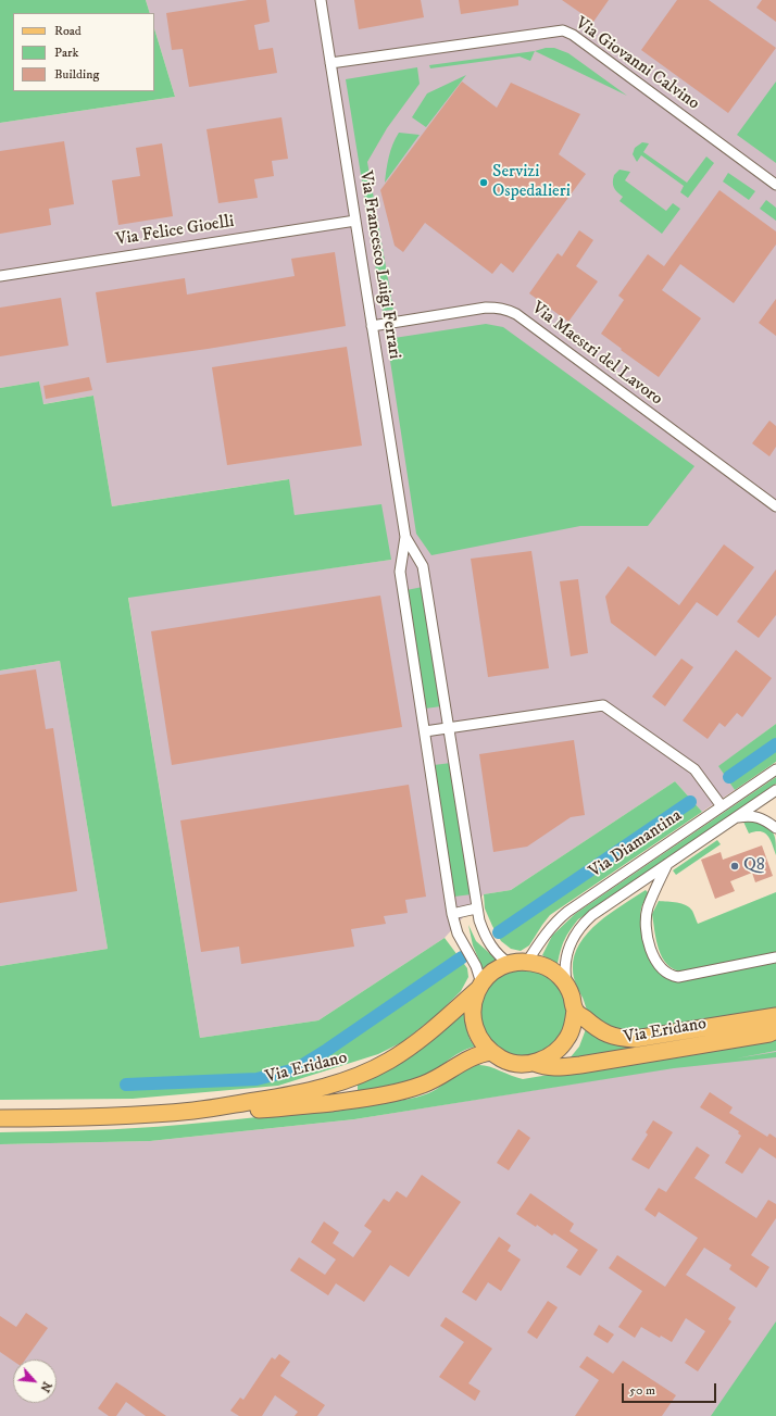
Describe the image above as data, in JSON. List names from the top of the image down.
{
  "streets": {
    "main road": ["Via Eridano"],
    "street": [
      "Via Giovanni Calvino",
      "Via Felice Gioelli",
      "Via Francesco Luigi Ferrari",
      "Via Maestri del Lavoro",
      "Via Diamantina"
    ]
  },
  "crossings": [
    ["Via Giovanni Calvino", "Via Francesco Luigi Ferrari"],
    ["Via Felice Gioelli", "Via Francesco Luigi Ferrari"],
    ["Via Francesco Luigi Ferrari", "Via Maestri del Lavoro"],
    ["Via Francesco Luigi Ferrari", "Via Diamantina"],
    ["Via Francesco Luigi Ferrari", "Via Eridano"],
    ["Via Diamantina", "Via Eridano"]
  ],
  "places": ["Servizi Ospedalieri", "Q8"],
  "legend": ["Road", "Park", "Building"],
  "scale_bar": "50 m",
  "north": "bottom right"
}
